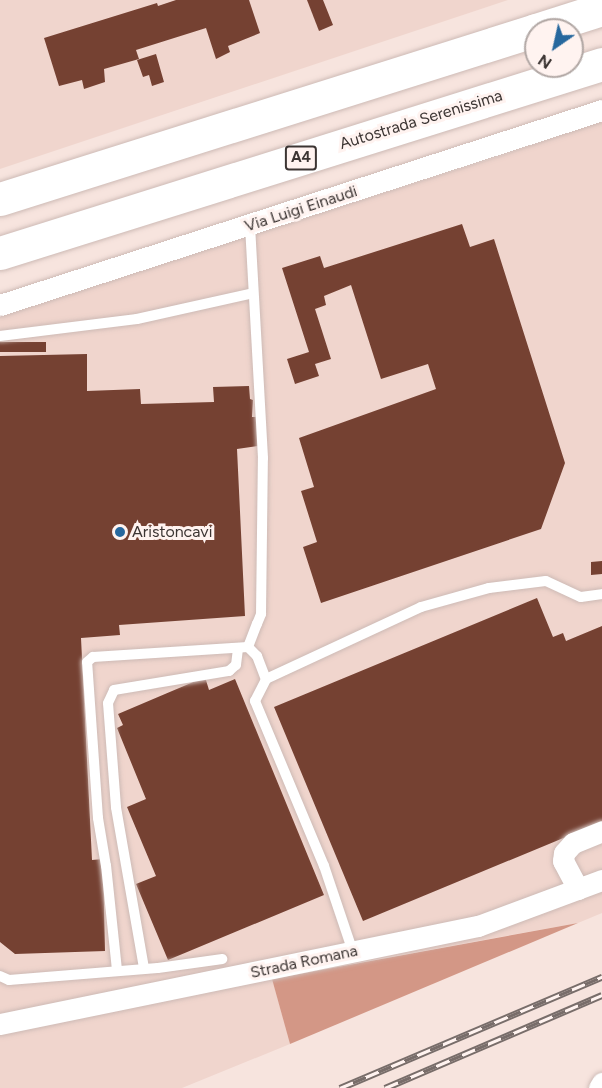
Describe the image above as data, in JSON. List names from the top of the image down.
{
  "streets": {
    "highway": ["Autostrada Serenissima", "A4"],
    "street": ["Via Luigi Einaudi", "Strada Romana"]
  },
  "places": ["Aristoncavi"],
  "north": "bottom left"
}
